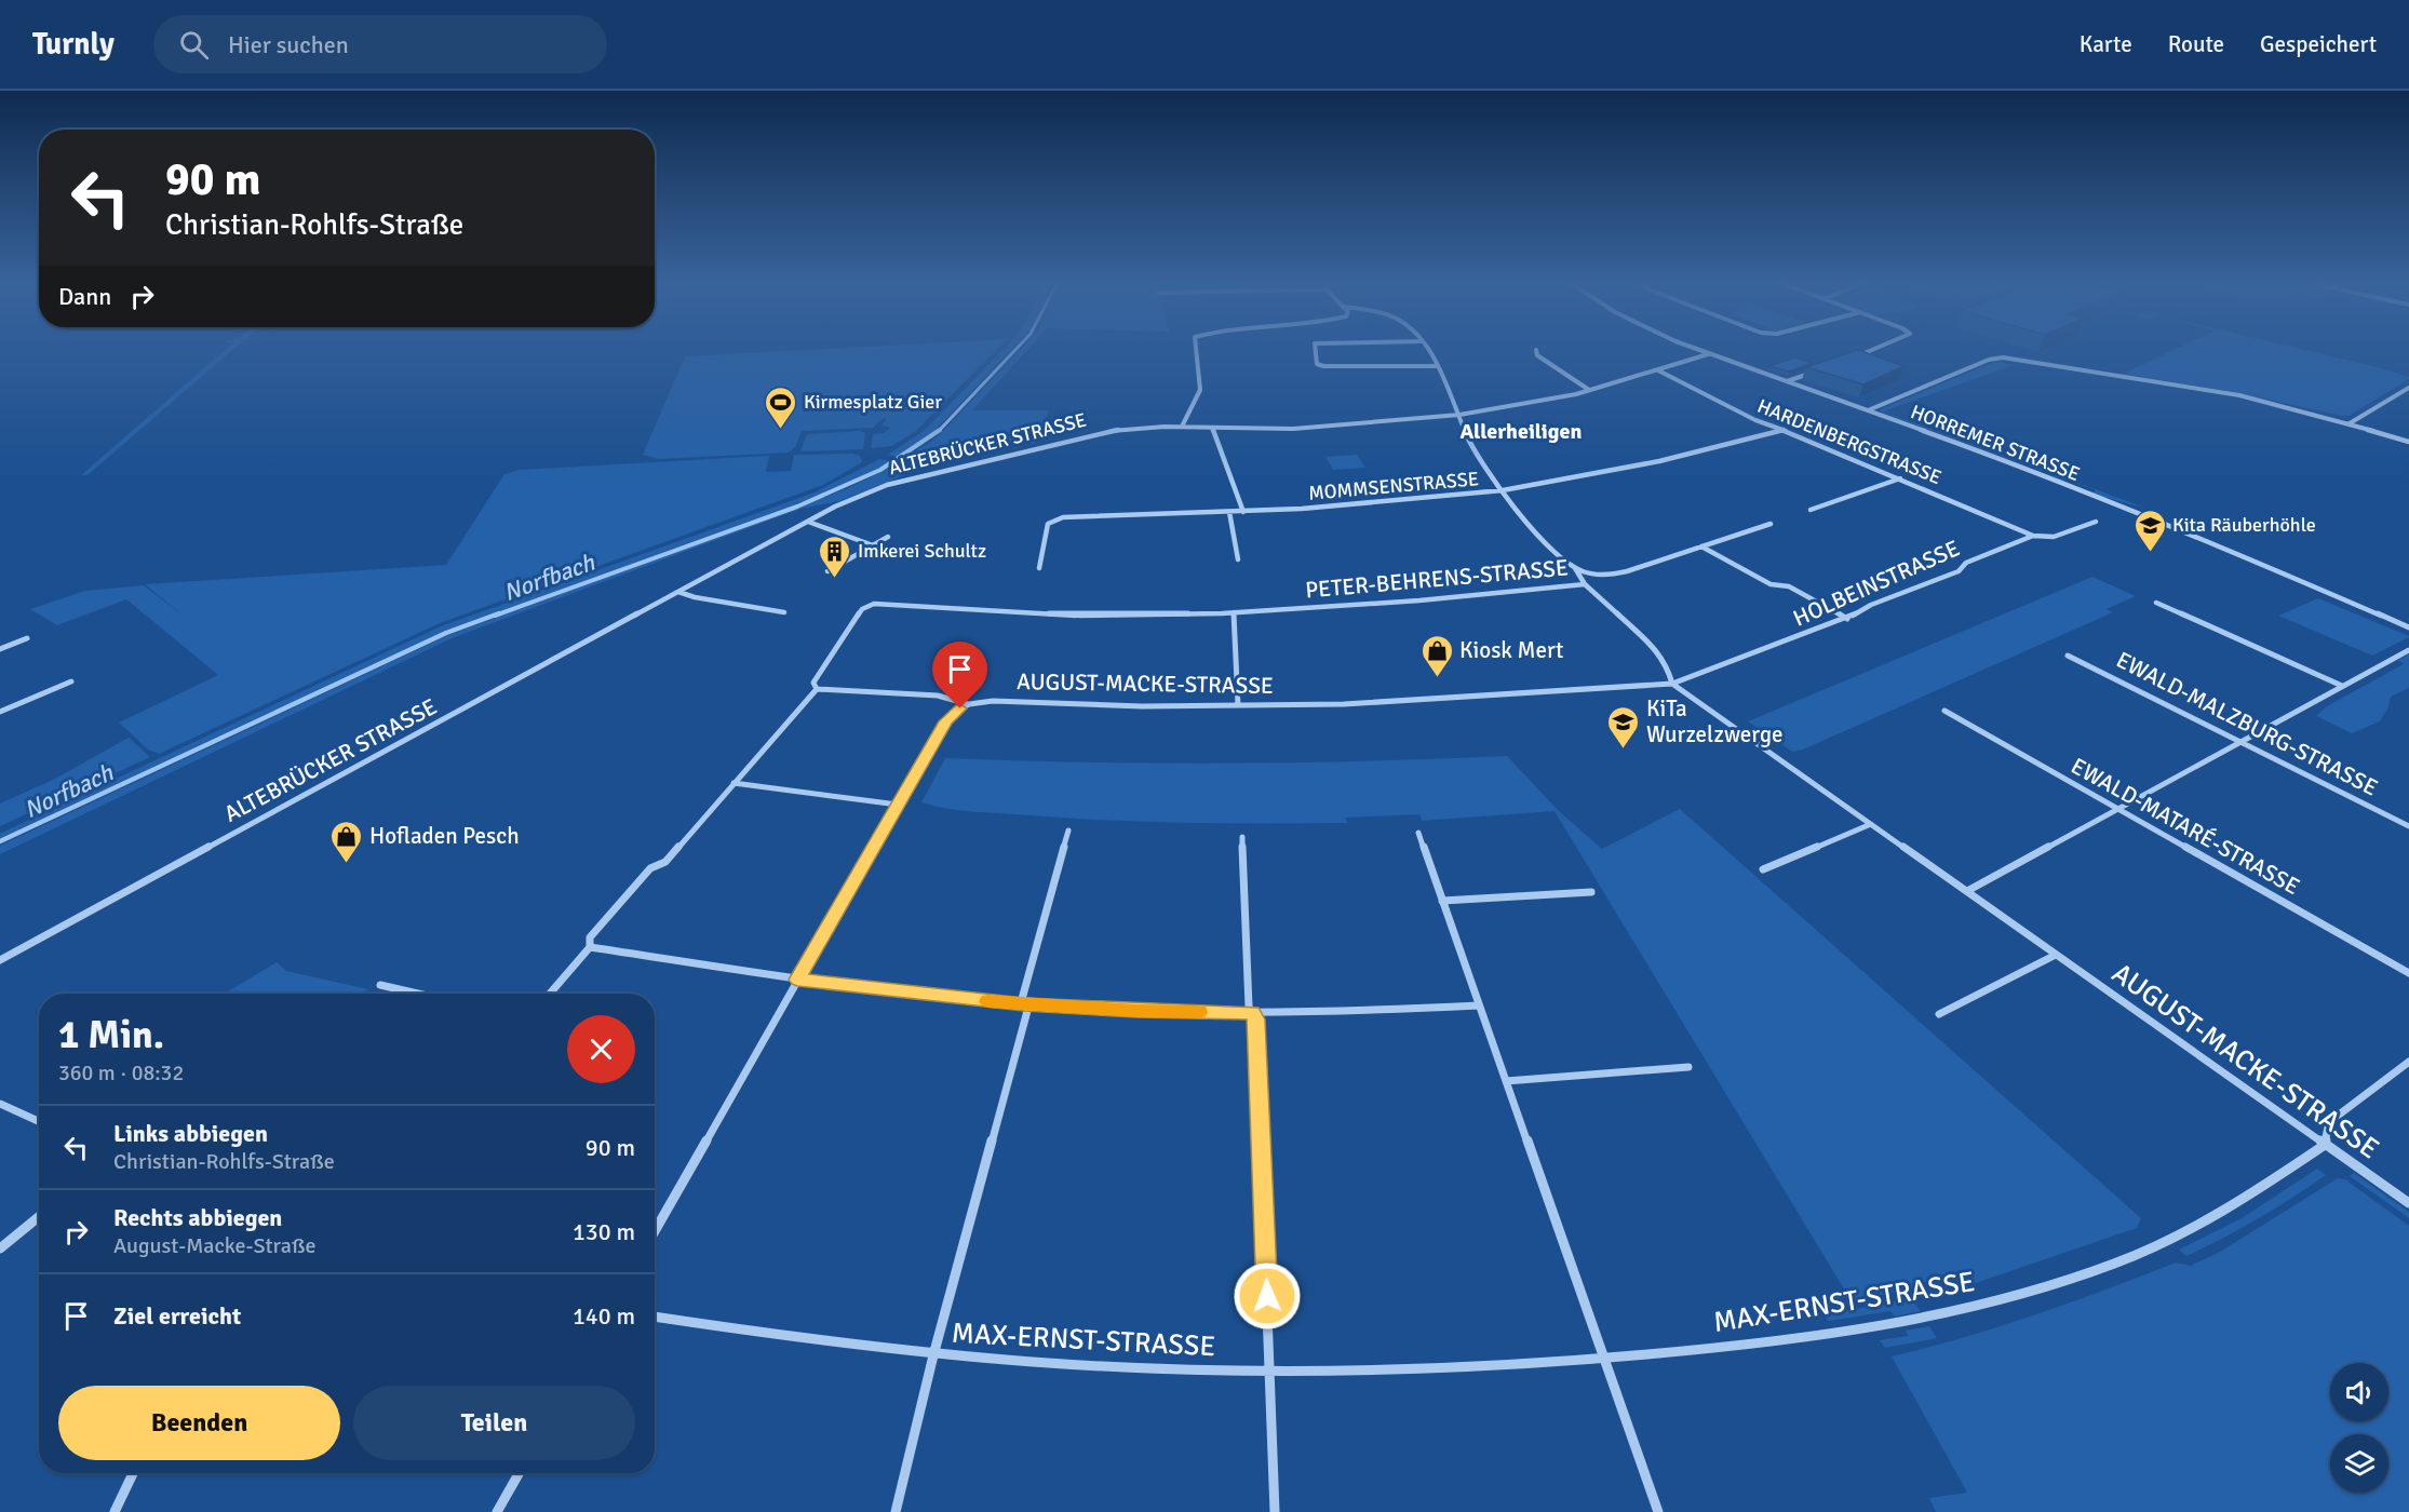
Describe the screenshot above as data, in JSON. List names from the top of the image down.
{
  "streets": {
    "street": [
      "HARDENBERGSTRASSE",
      "HORREMER STRASSE",
      "ALTEBRÜCKER STRASSE",
      "MOMMSENSTRASSE",
      "PETER-BEHRENS-STRASSE",
      "HOLBEINSTRASSE",
      "AUGUST-MACKE-STRASSE",
      "EWALD-MALZBURG-STRASSE",
      "EWALD-MATARÉ-STRASSE",
      "MAX-ERNST-STRASSE"
    ]
  },
  "crossings": [
    ["HARDENBERGSTRASSE", "ALTEBRÜCKER STRASSE"],
    ["HARDENBERGSTRASSE", "MOMMSENSTRASSE"],
    ["HARDENBERGSTRASSE", "HOLBEINSTRASSE"],
    ["HORREMER STRASSE", "ALTEBRÜCKER STRASSE"],
    ["PETER-BEHRENS-STRASSE", "HOLBEINSTRASSE"],
    ["PETER-BEHRENS-STRASSE", "AUGUST-MACKE-STRASSE"],
    ["HOLBEINSTRASSE", "AUGUST-MACKE-STRASSE"],
    ["AUGUST-MACKE-STRASSE", "MAX-ERNST-STRASSE"]
  ],
  "districts": ["Allerheiligen"],
  "water": ["Norfbach"],
  "places": {
    "sports": ["Kirmesplatz Gier"],
    "school or university": ["Kita Räuberhöhle", "KiTa Wurzelzwerge"],
    "building": ["Imkerei Schultz"],
    "shop": ["Kiosk Mert", "Hofladen Pesch"]
  },
  "page": {
    "header": "Turnly",
    "search": "Hier suchen",
    "nav": ["Karte", "Route", "Gespeichert"],
    "turn": ["90 m", "Christian-Rohlfs-Straße"],
    "then": "Dann",
    "heading": ["1 Min.", "360 m · 08:32"],
    "list": [
      {
        "name": "Links abbiegen",
        "note": "Christian-Rohlfs-Straße",
        "value": "90 m"
      },
      {
        "name": "Rechts abbiegen",
        "note": "August-Macke-Straße",
        "value": "130 m"
      },
      {
        "name": "Ziel erreicht",
        "value": "140 m"
      }
    ],
    "buttons": ["Beenden", "Teilen"]
  }
}
